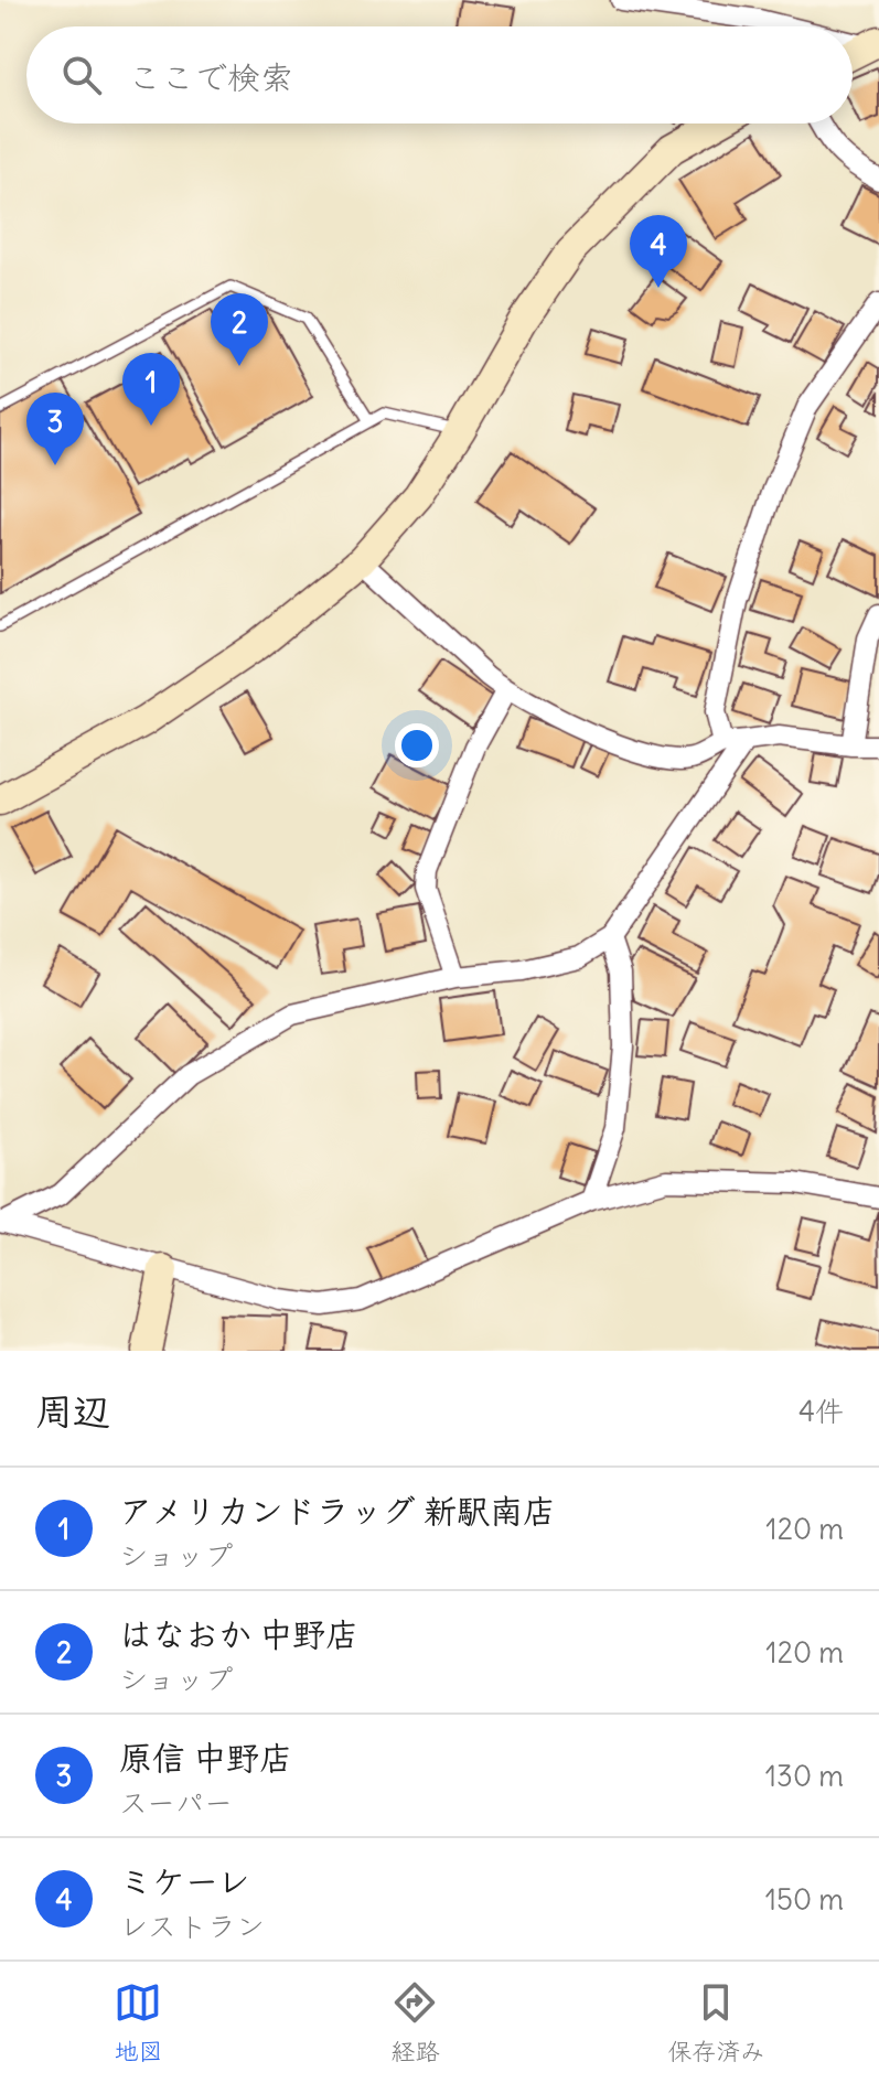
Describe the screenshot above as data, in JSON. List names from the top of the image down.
{
  "page": {
    "search": "ここで検索",
    "pins": [
      "4",
      "2",
      "1",
      "3"
    ],
    "heading": ["周辺", "4件"],
    "list": [
      {
        "mark": "1",
        "name": "アメリカンドラッグ 新駅南店",
        "note": "ショップ",
        "value": "120 m"
      },
      {
        "mark": "2",
        "name": "はなおか 中野店",
        "note": "ショップ",
        "value": "120 m"
      },
      {
        "mark": "3",
        "name": "原信 中野店",
        "note": "スーパー",
        "value": "130 m"
      },
      {
        "mark": "4",
        "name": "ミケーレ",
        "note": "レストラン",
        "value": "150 m"
      }
    ],
    "nav": ["地図", "経路", "保存済み"]
  }
}
